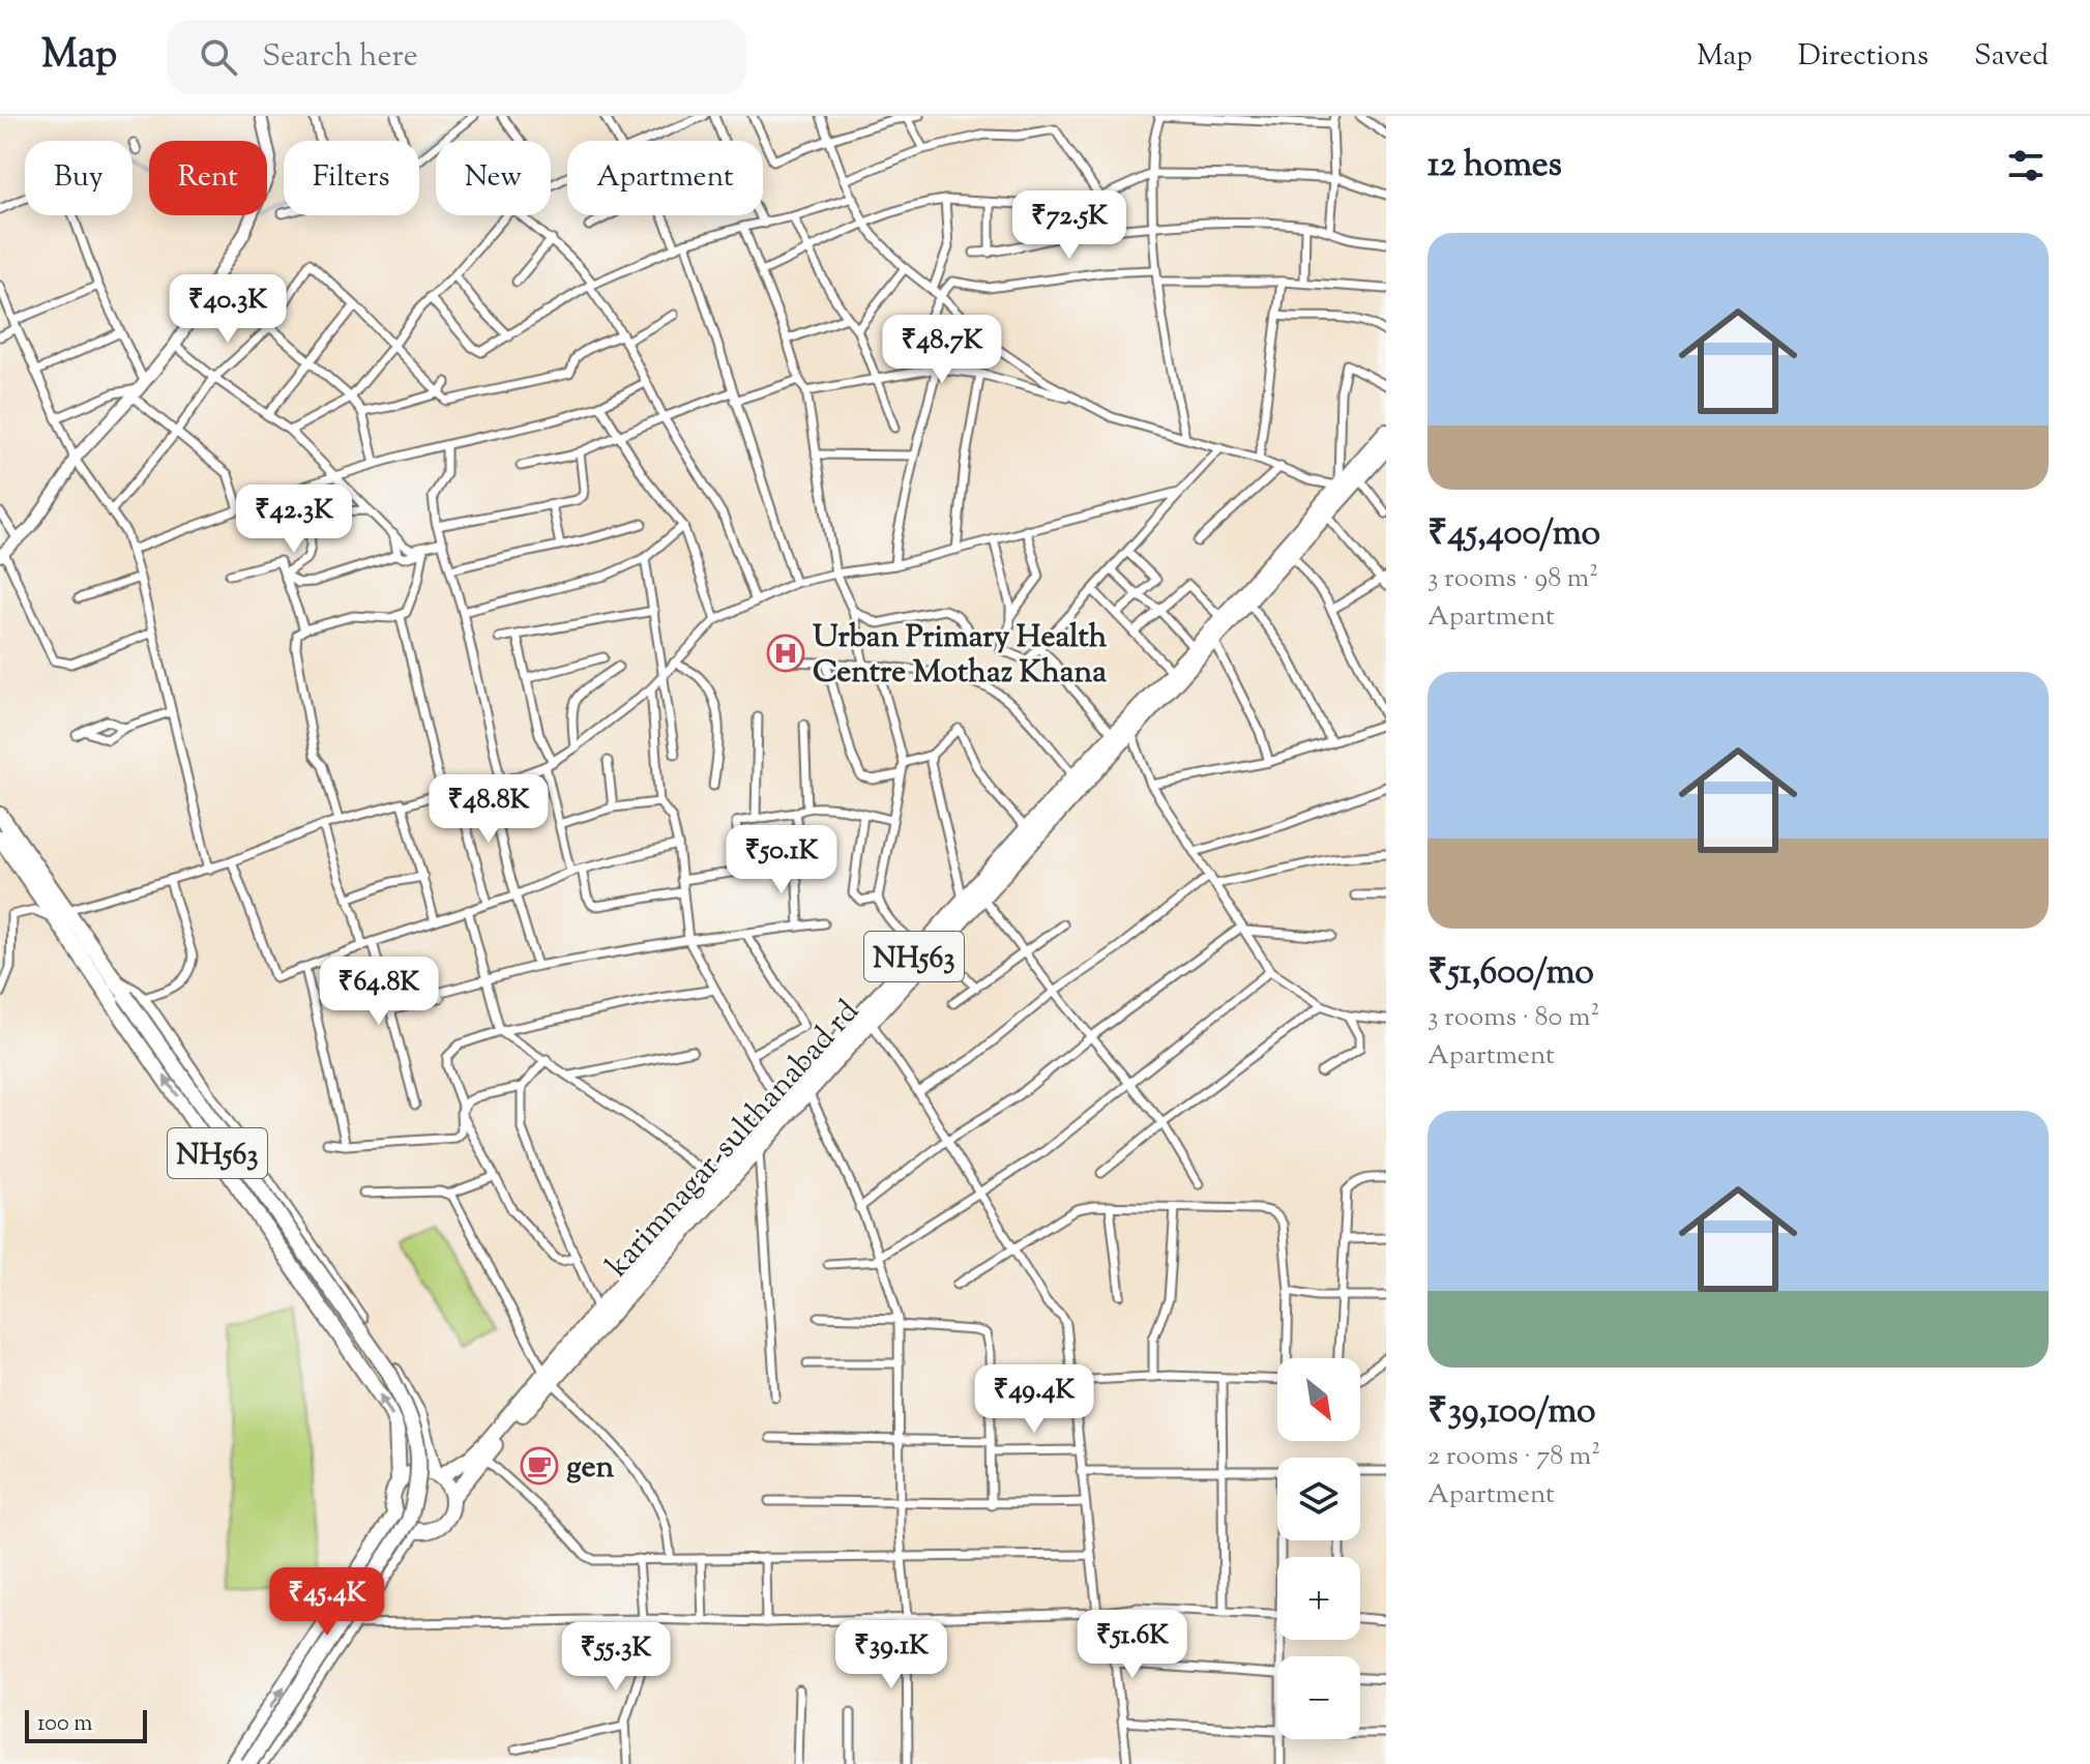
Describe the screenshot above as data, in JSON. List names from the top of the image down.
{
  "streets": {
    "highway": ["NH563", "karimnagar-sulthanabad rd"]
  },
  "crossings": [
    ["NH563", "karimnagar-sulthanabad rd"]
  ],
  "places": {
    "hospital": ["Urban Primary Health Centre Mothaz Khana"],
    "cafe": ["gen"]
  },
  "scale_bar": "100 m",
  "north": "bottom right",
  "page": {
    "header": "Map",
    "search": "Search here",
    "nav": ["Map", "Directions", "Saved"],
    "heading": "12 homes",
    "chip": [
      "Buy",
      "Rent",
      "Filters",
      "New",
      "Apartment"
    ],
    "price": [
      "₹72.5K",
      "₹40.3K",
      "₹48.7K",
      "₹42.3K",
      "₹48.8K",
      "₹50.1K",
      "₹64.8K",
      "₹49.4K",
      "₹45.4K",
      "₹51.6K",
      "₹39.1K",
      "₹55.3K"
    ],
    "list": [
      {
        "name": "₹45,400/mo",
        "note": "3 rooms · 98 m² · Apartment"
      },
      {
        "name": "₹51,600/mo",
        "note": "3 rooms · 80 m² · Apartment"
      },
      {
        "name": "₹39,100/mo",
        "note": "2 rooms · 78 m² · Apartment"
      }
    ],
    "map_buttons": ["+", "−"],
    "scale": "100 m"
  }
}
